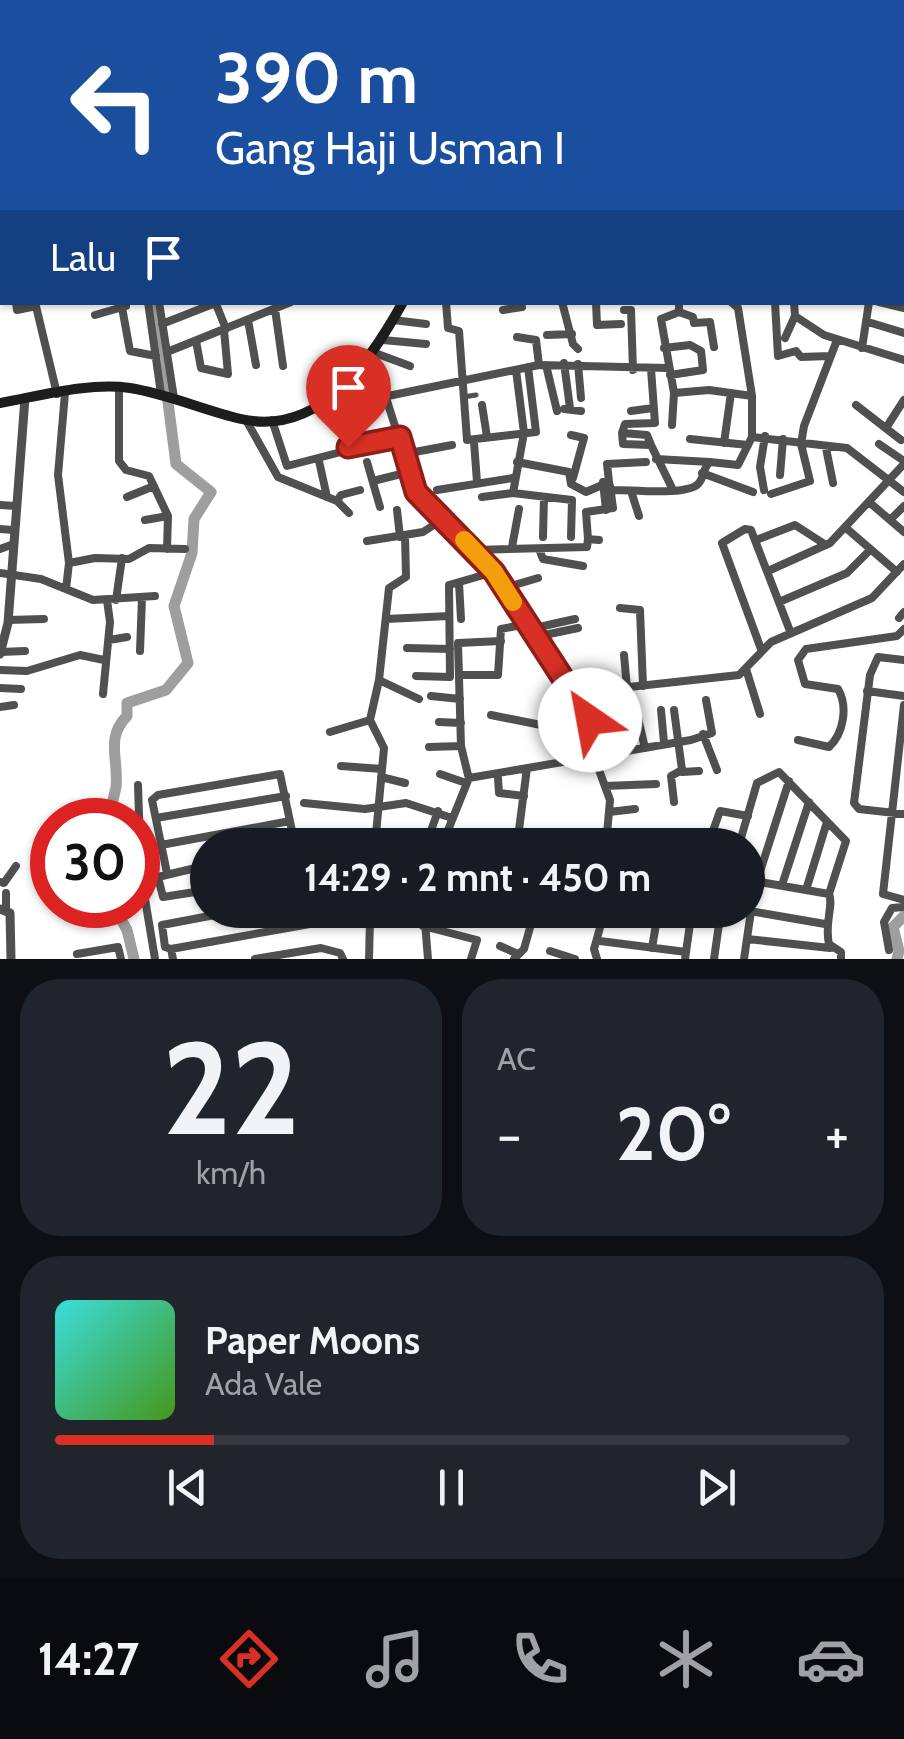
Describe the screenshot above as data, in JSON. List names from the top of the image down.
{
  "page": {
    "turn": ["390 m", "Gang Haji Usman I"],
    "then": "Lalu",
    "limit": "30",
    "trip": "14:29 · 2 mnt · 450 m",
    "tile": [
      ["22", "km/h"],
      "AC"
    ],
    "heat": ["−", "20°", "+"],
    "song": ["Paper Moons", "Ada Vale"],
    "tabs": "14:27"
  }
}
